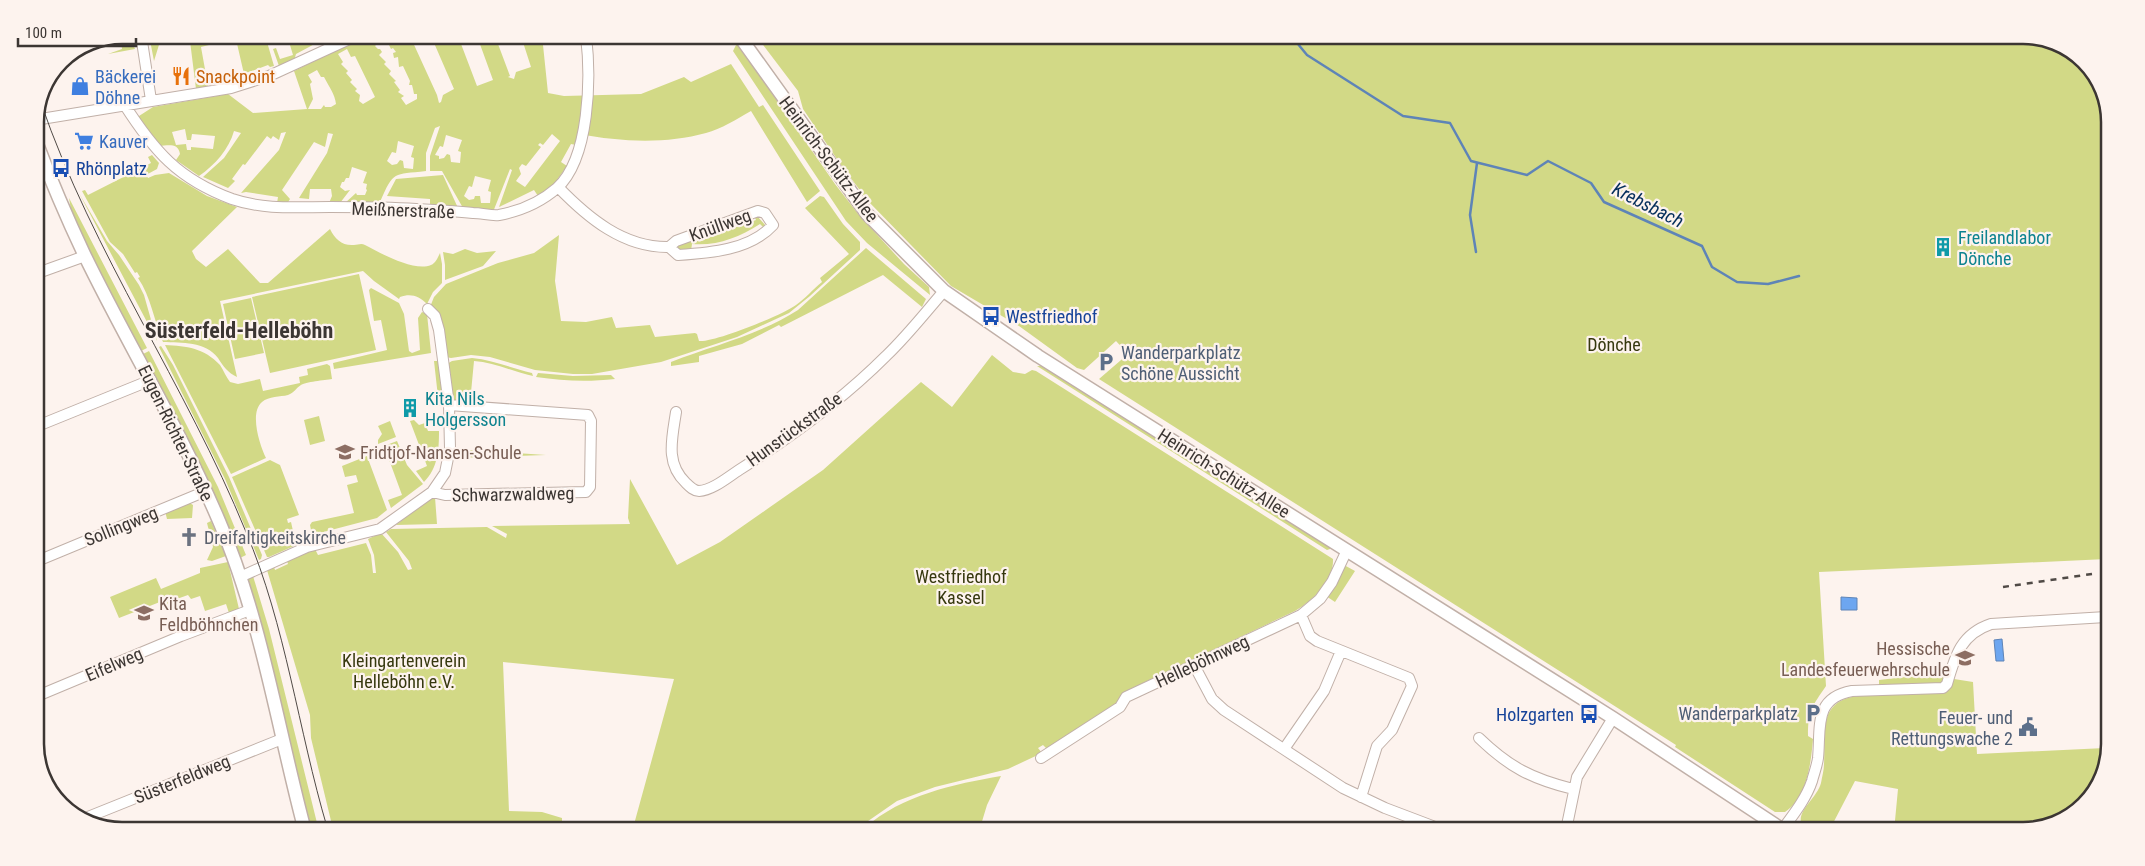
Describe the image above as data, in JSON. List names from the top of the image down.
{
  "streets": {
    "main road": ["Heinrich-Schütz-Allee", "Eugen-Richter-Straße"],
    "street": [
      "Meißnerstraße",
      "Knüllweg",
      "Hunsrückstraße",
      "Schwarzwaldweg",
      "Sollingweg",
      "Helleböhnweg",
      "Eifelweg",
      "Süsterfeldweg"
    ]
  },
  "crossings": [
    ["Heinrich-Schütz-Allee", "Hunsrückstraße"],
    ["Heinrich-Schütz-Allee", "Helleböhnweg"],
    ["Meißnerstraße", "Knüllweg"],
    ["Eugen-Richter-Straße", "Schwarzwaldweg"],
    ["Eugen-Richter-Straße", "Sollingweg"],
    ["Eugen-Richter-Straße", "Eifelweg"],
    ["Eugen-Richter-Straße", "Süsterfeldweg"]
  ],
  "districts": ["Süsterfeld-Helleböhn"],
  "water": ["Krebsbach"],
  "parks": ["Dönche", "Westfriedhof Kassel", "Kleingartenverein Helleböhn e.V."],
  "places": {
    "restaurant": ["Snackpoint"],
    "shop": ["Bäckerei Döhne"],
    "supermarket": ["Kauver"],
    "bus stop": ["Rhönplatz", "Westfriedhof", "Holzgarten"],
    "building": ["Freilandlabor Dönche", "Kita Nils Holgersson"],
    "parking": ["Wanderparkplatz Schöne Aussicht", "Wanderparkplatz"],
    "school or university": ["Fridtjof-Nansen-Schule", "Kita Feldböhnchen", "Hessische Landesfeuerwehrschule"],
    "church": ["Dreifaltigkeitskirche"],
    "public building": ["Feuer- und Rettungswache 2"]
  },
  "scale_bar": "100 m"
}
